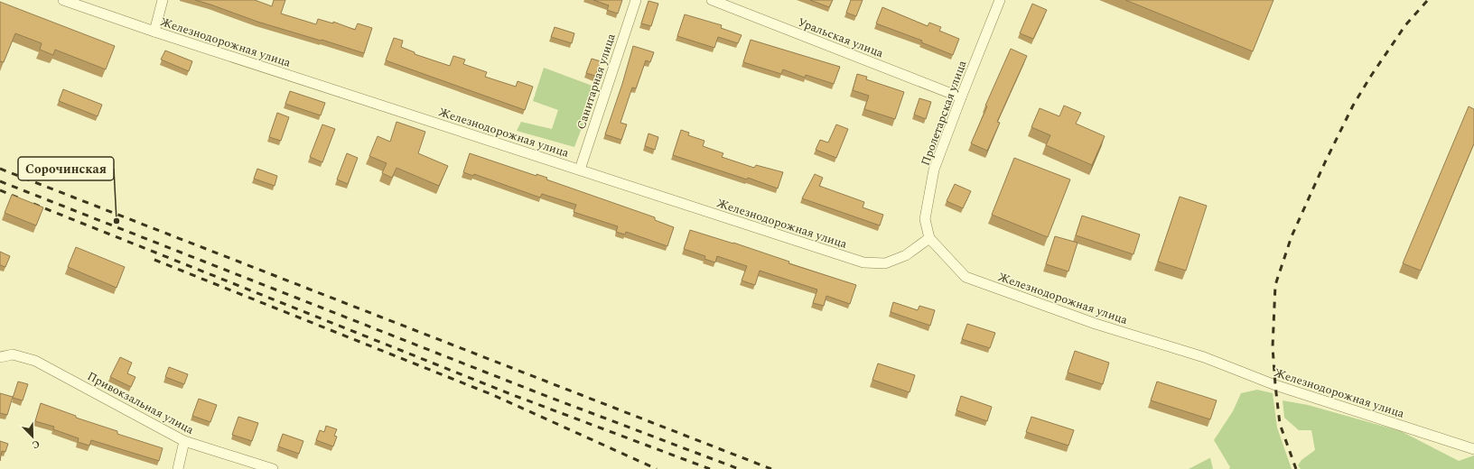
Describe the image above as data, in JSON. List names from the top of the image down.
{
  "streets": {
    "street": [
      "Уральская улица",
      "Железнодорожная улица",
      "Санитарная улица",
      "Пролетарская улица",
      "Привокзальная улица"
    ]
  },
  "crossings": [
    ["Уральская улица", "Пролетарская улица"],
    ["Железнодорожная улица", "Санитарная улица"],
    ["Железнодорожная улица", "Пролетарская улица"]
  ],
  "places": ["Сорочинская"],
  "north": "bottom right"
}
